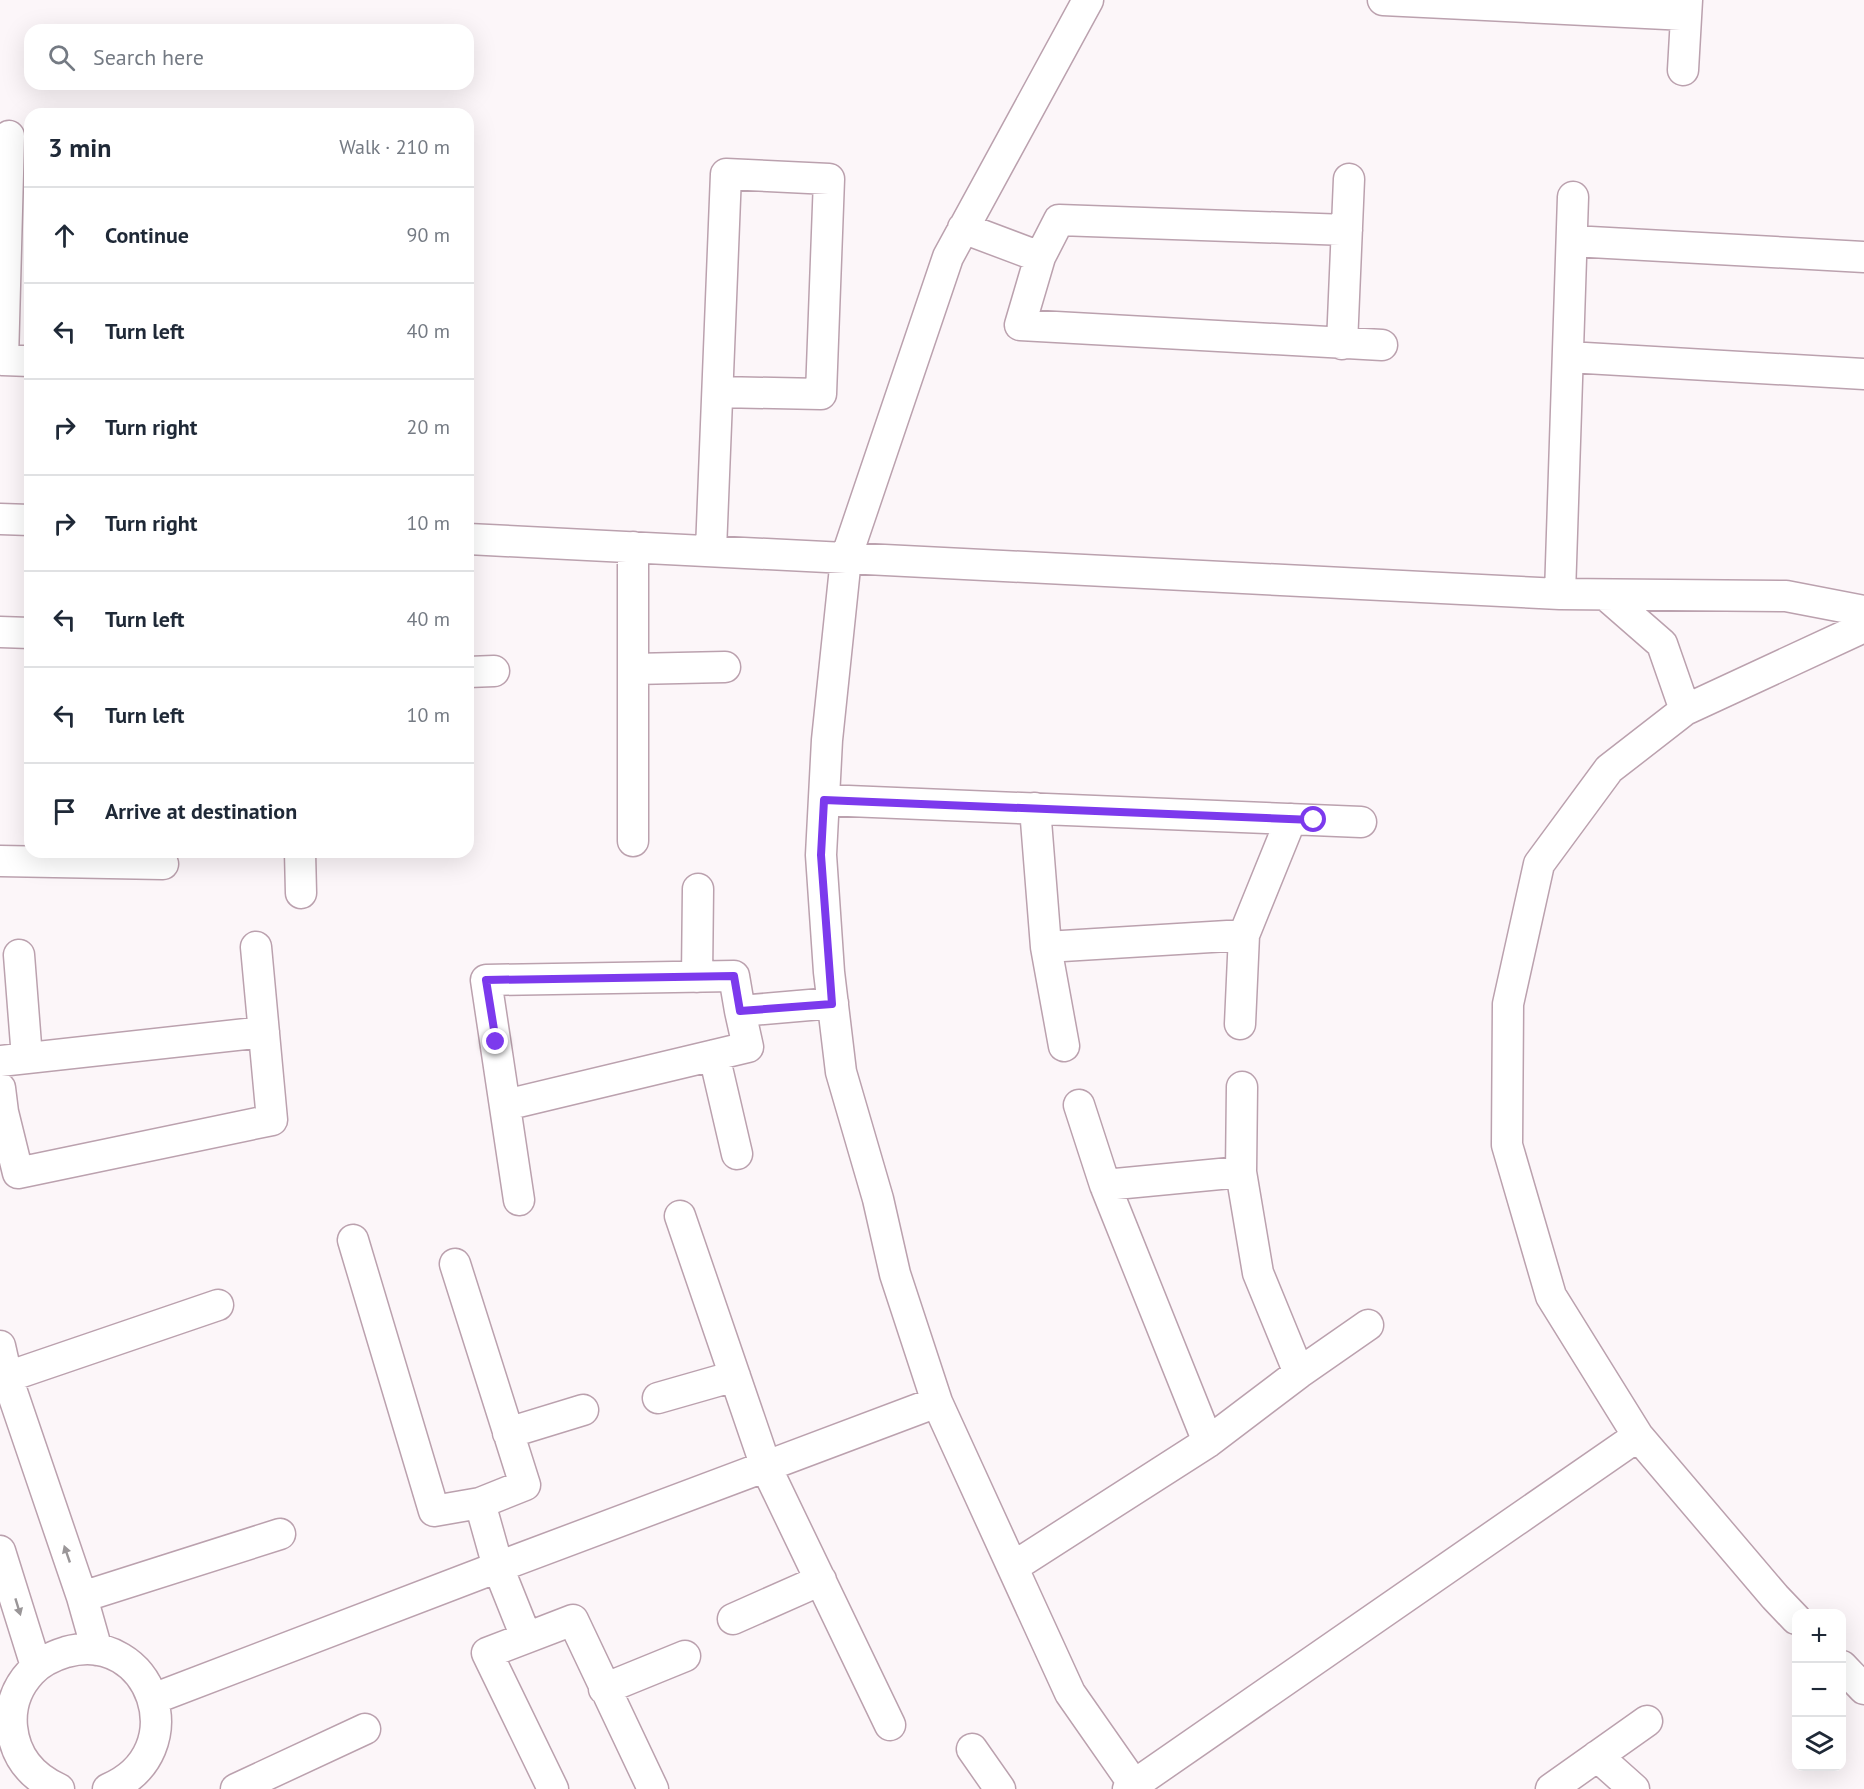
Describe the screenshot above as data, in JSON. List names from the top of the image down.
{
  "page": {
    "search": "Search here",
    "heading": ["3 min", "Walk · 210 m"],
    "list": [
      ["Continue", "90 m"],
      ["Turn left", "40 m"],
      ["Turn right", "20 m"],
      ["Turn right", "10 m"],
      ["Turn left", "40 m"],
      ["Turn left", "10 m"],
      "Arrive at destination"
    ],
    "map_buttons": ["+", "−"]
  }
}
